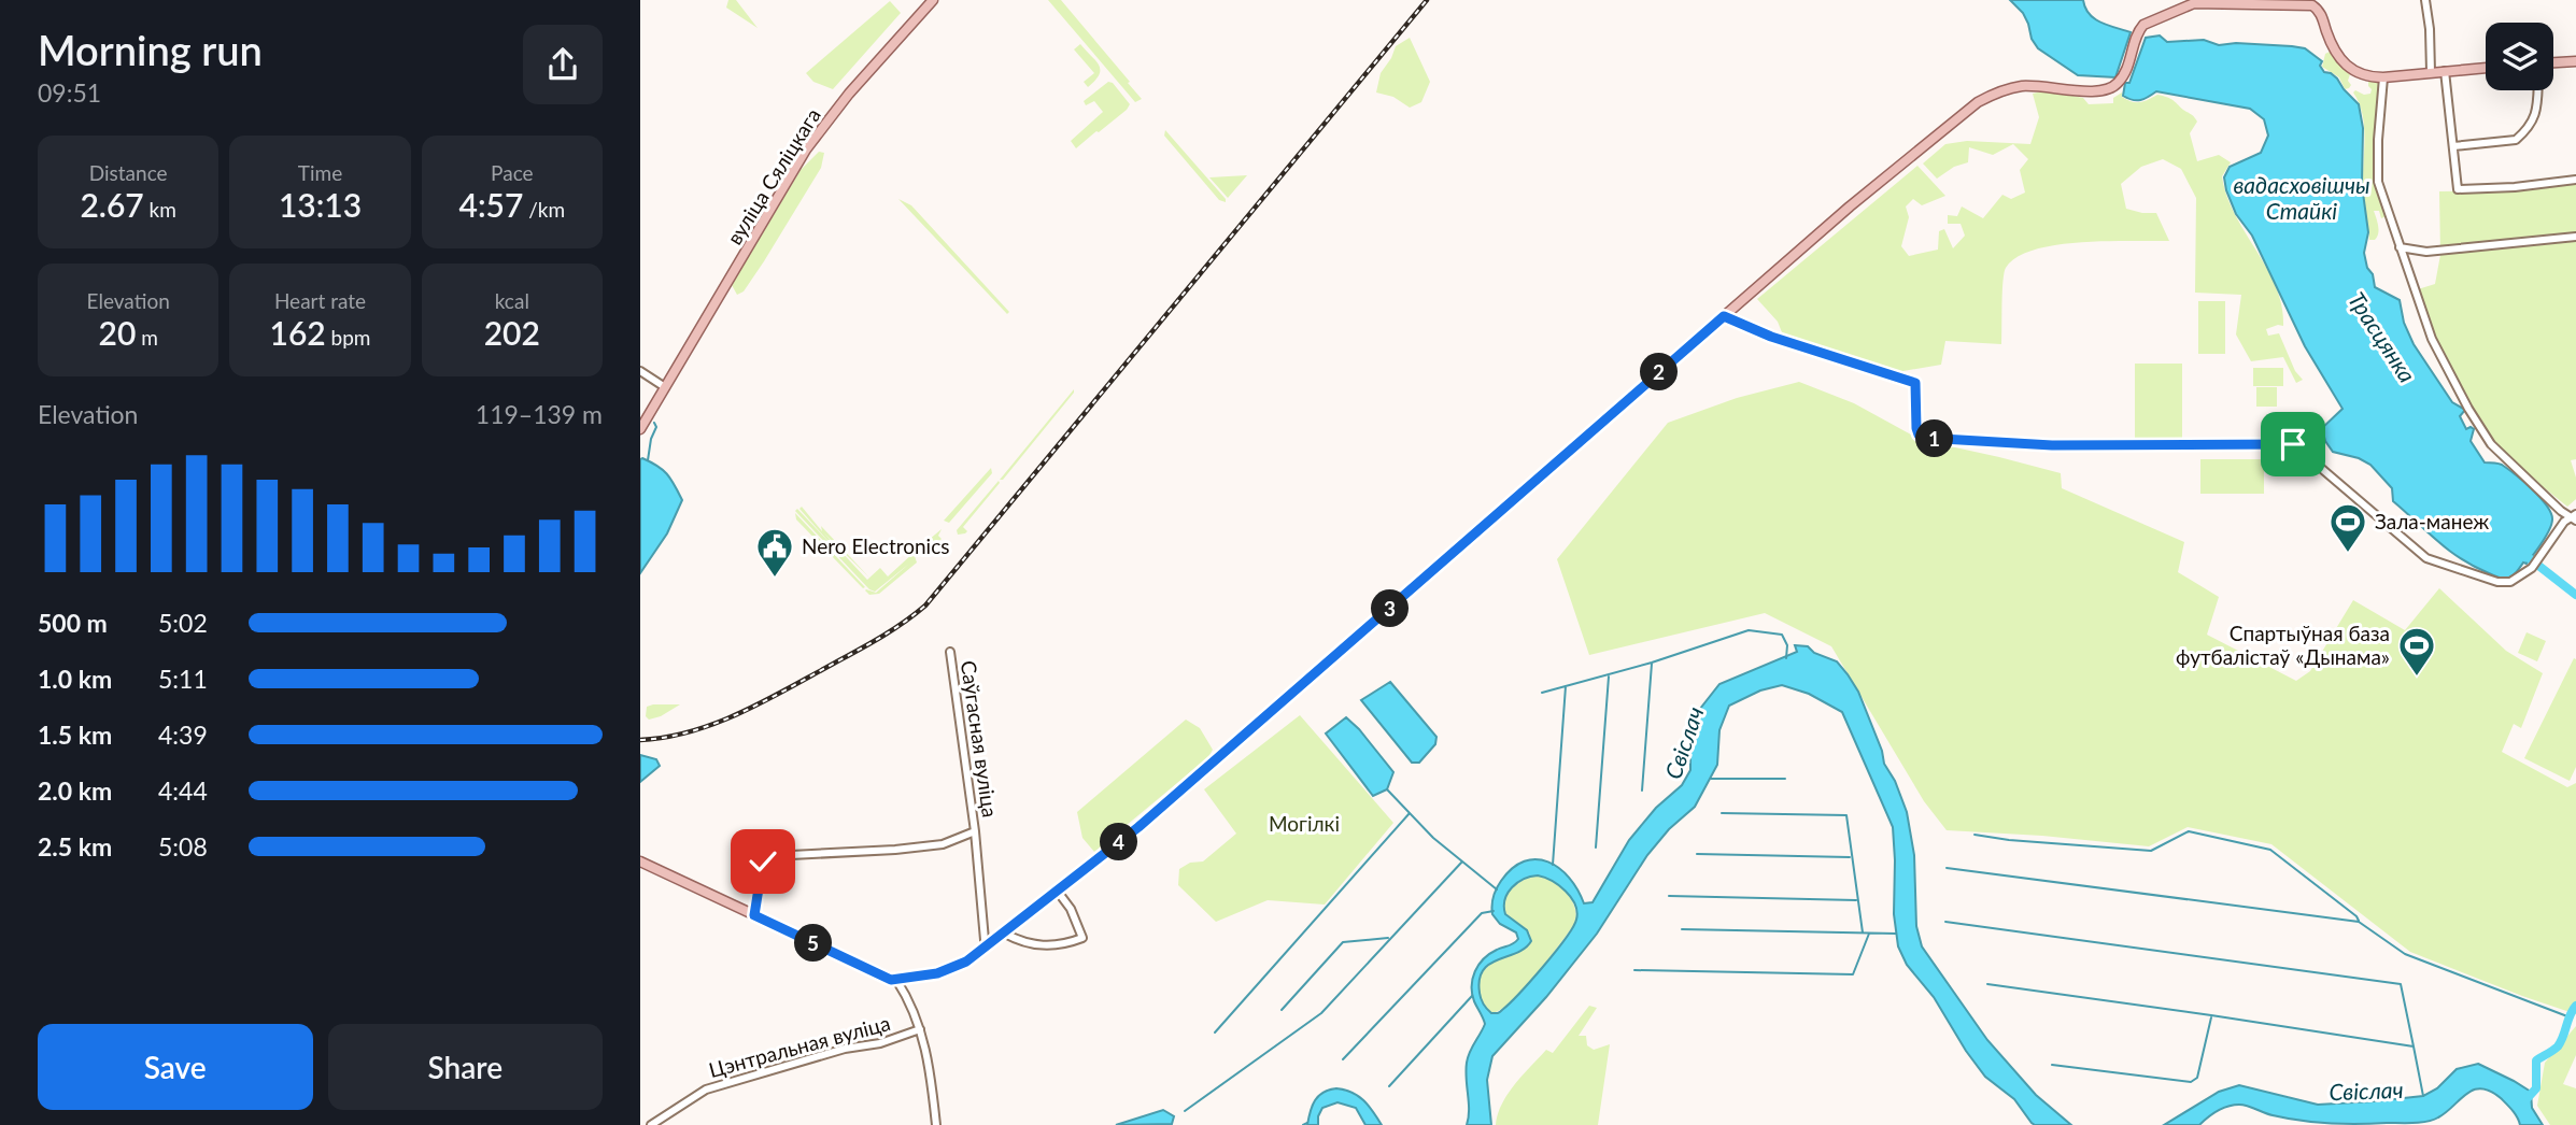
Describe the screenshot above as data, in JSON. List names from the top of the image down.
{
  "streets": {
    "main road": ["вуліца Сяліцкага"],
    "street": ["Саўгасная вуліца", "Цэнтральная вуліца"]
  },
  "water": ["вадасховішчы Стайкі", "Трасцянка", "Свіслач"],
  "parks": ["Могілкі"],
  "places": {
    "sports": ["Зала-манеж", "Спартыўная база футбалістаў «Дынама»"],
    "public building": ["Nero Electronics"]
  },
  "page": {
    "heading": ["Morning run", "09:51"],
    "stats": [
      ["Distance", "2.67 km"],
      ["Time", "13:13"],
      ["Pace", "4:57 /km"],
      ["Elevation", "20 m"],
      ["Heart rate", "162 bpm"],
      ["kcal", "202"]
    ],
    "pins": [
      "2",
      "1",
      "3",
      "4",
      "5"
    ],
    "chart": ["Elevation", "119–139 m"],
    "list": [
      {
        "name": "500 m",
        "note": "5:02"
      },
      {
        "name": "1.0 km",
        "note": "5:11"
      },
      {
        "name": "1.5 km",
        "note": "4:39"
      },
      {
        "name": "2.0 km",
        "note": "4:44"
      },
      {
        "name": "2.5 km",
        "note": "5:08"
      }
    ],
    "buttons": ["Save", "Share"]
  }
}
